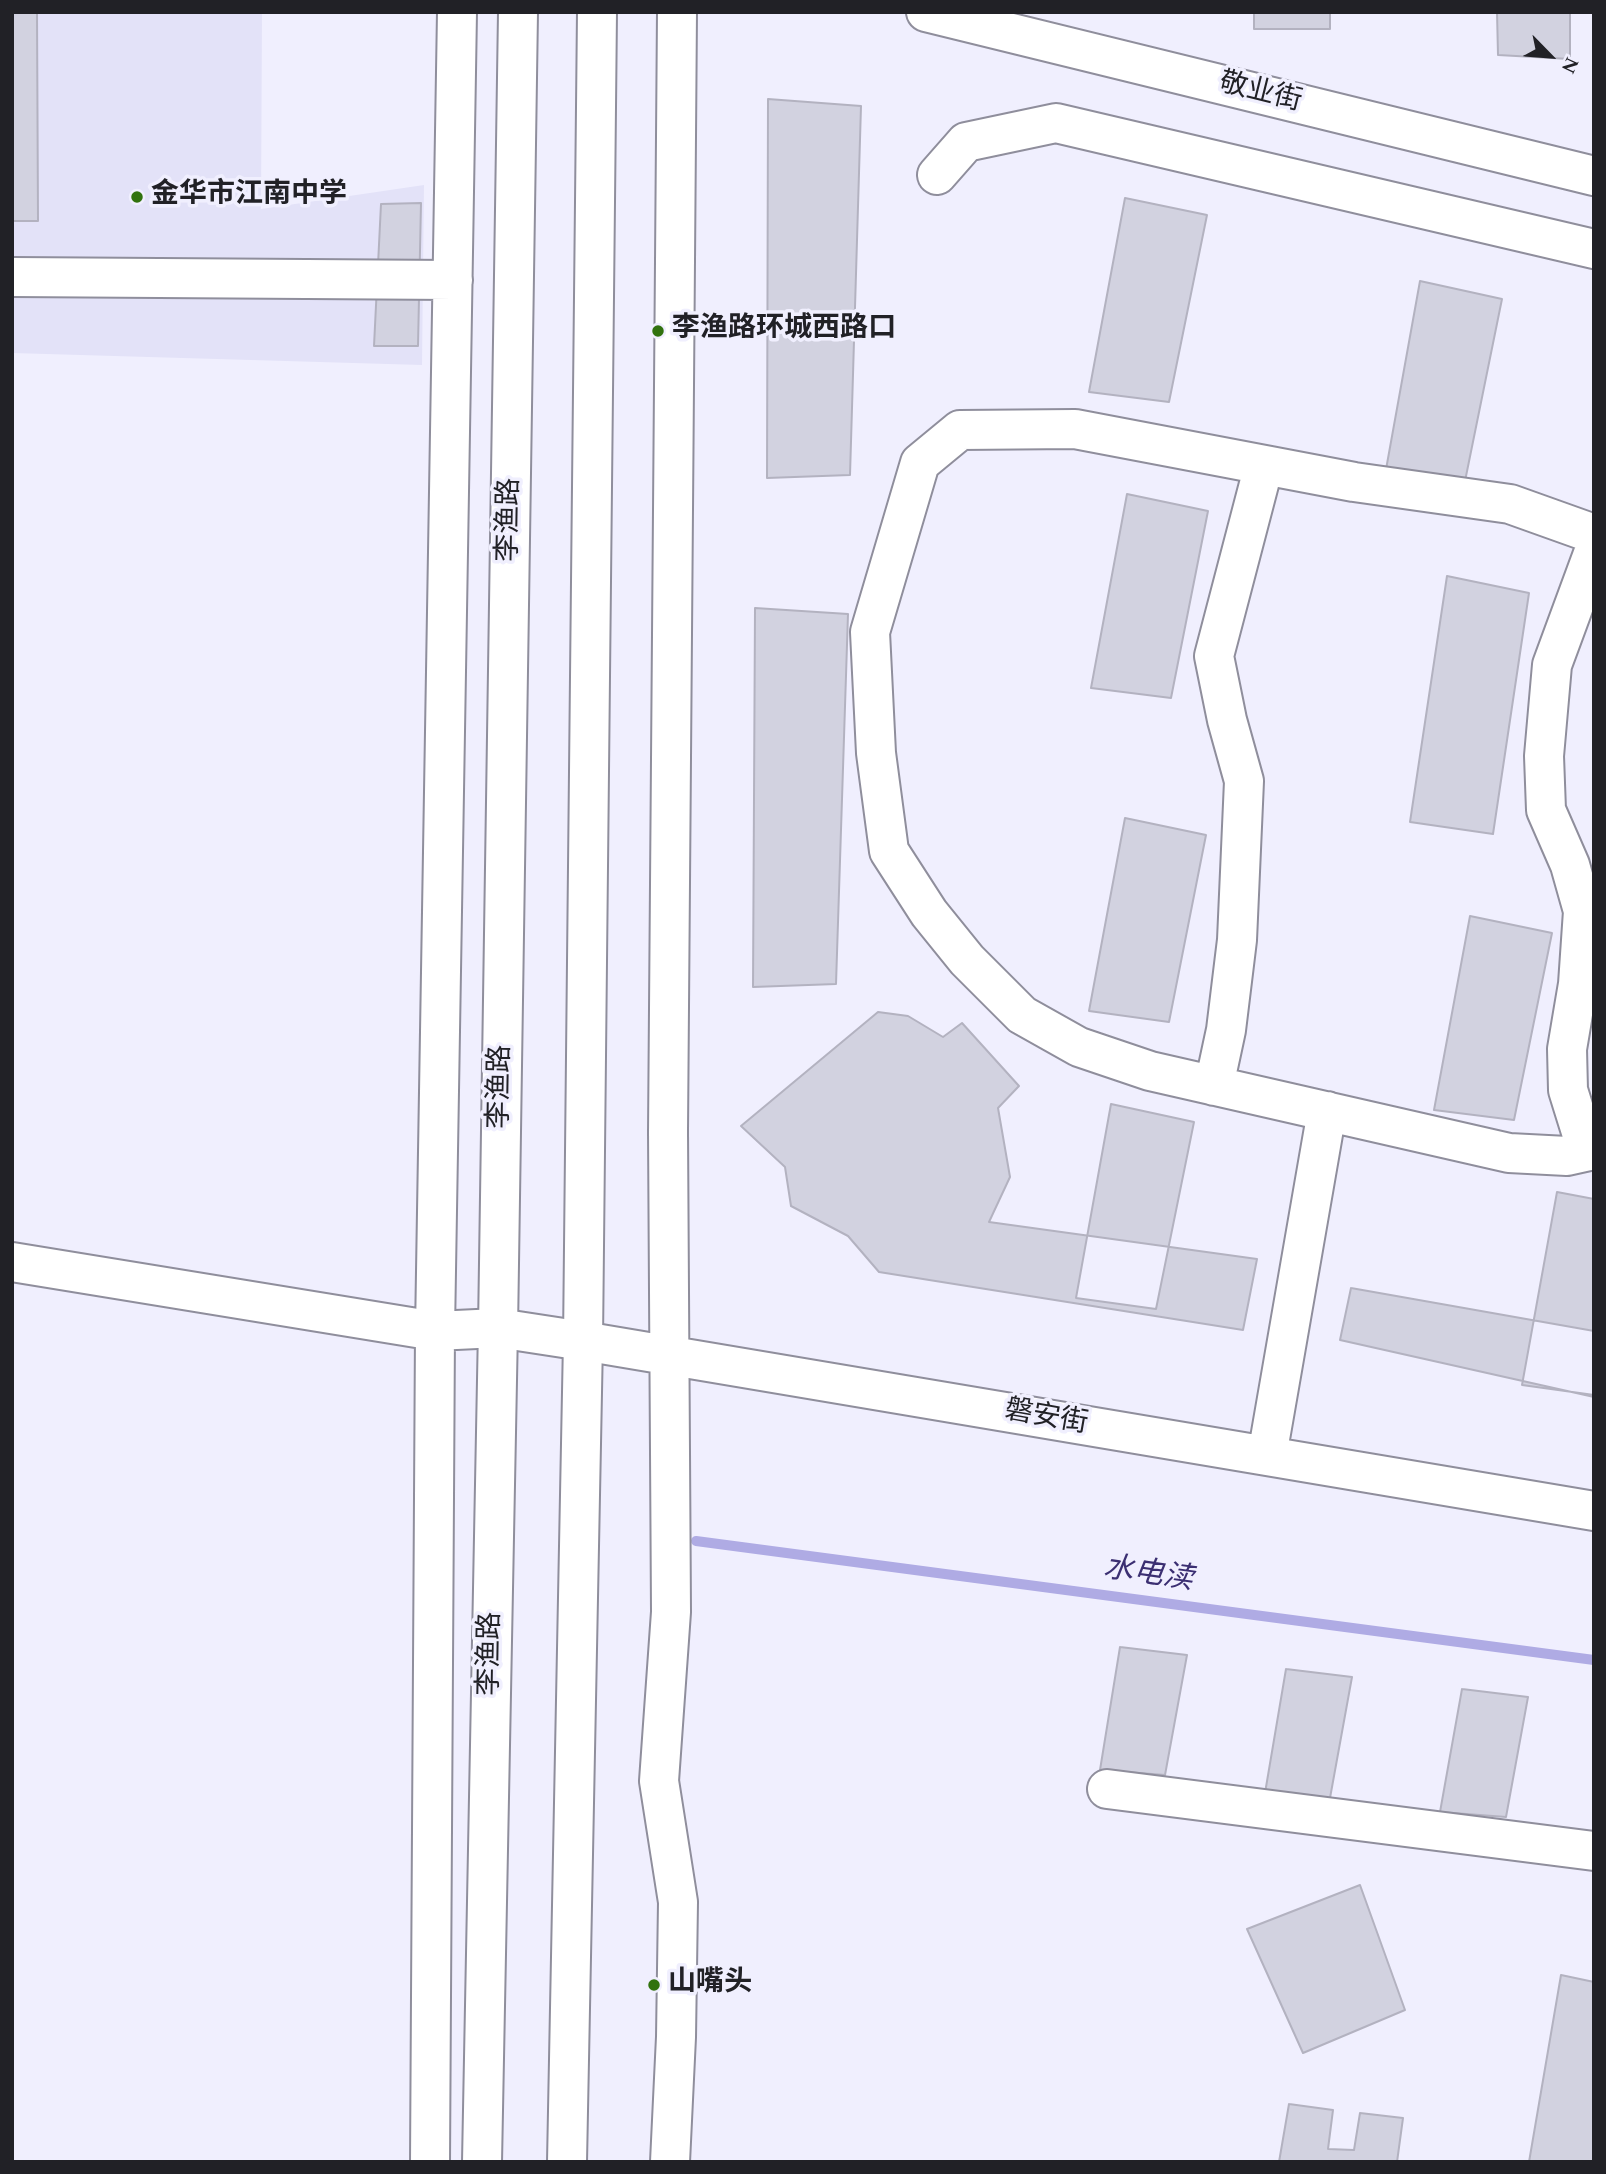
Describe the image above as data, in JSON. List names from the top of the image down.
{
  "streets": {
    "main road": ["敬业街", "李渔路", "磐安街"]
  },
  "crossings": [
    ["李渔路", "磐安街"]
  ],
  "water": ["水电渎"],
  "places": ["金华市江南中学", "李渔路环城西路口", "山嘴头"],
  "north": "bottom right"
}
